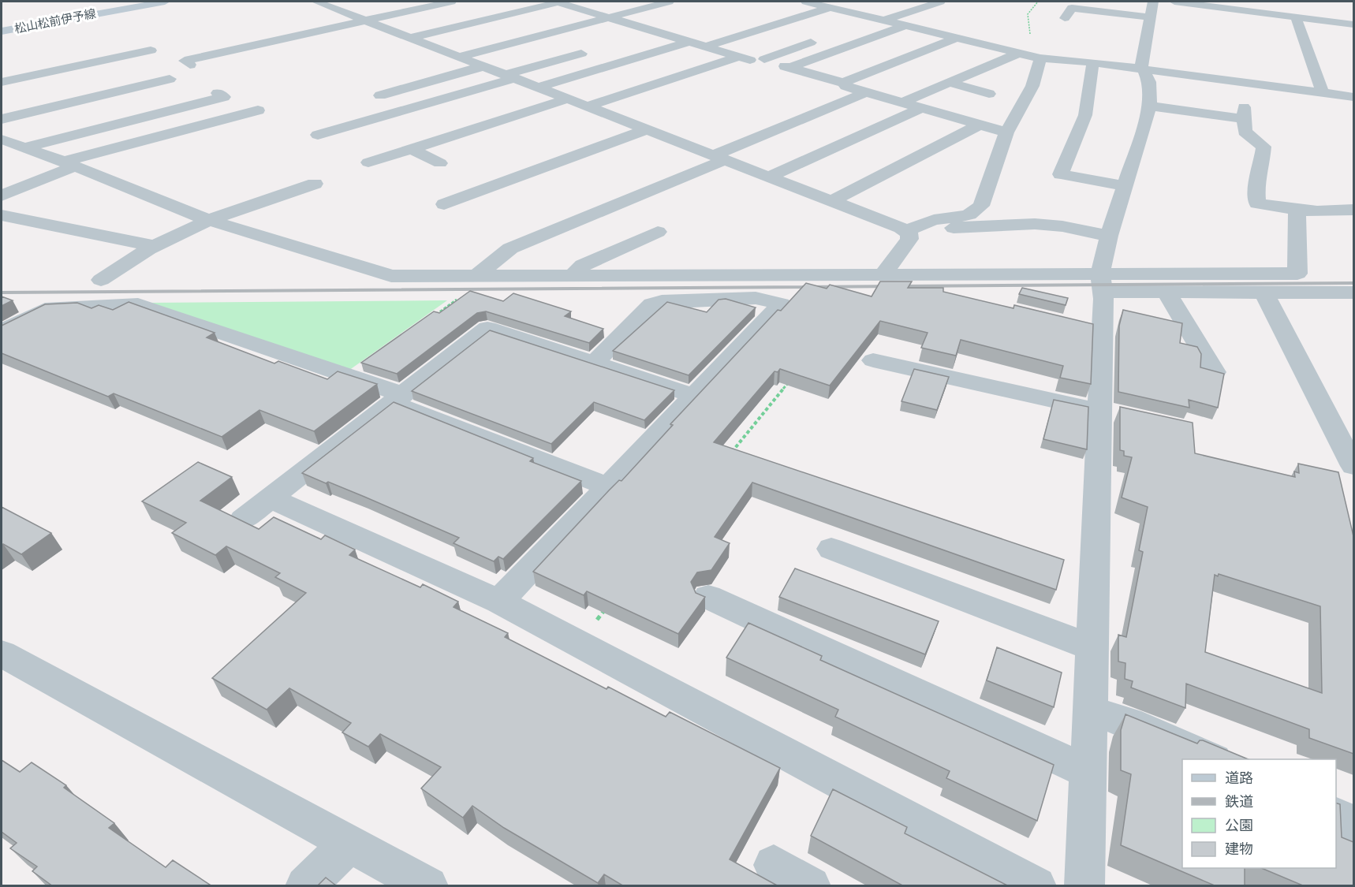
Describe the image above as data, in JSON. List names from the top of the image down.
{
  "streets": {
    "main road": ["松山松前伊予線"]
  },
  "legend": [
    "道路",
    "鉄道",
    "公園",
    "建物"
  ]
}
